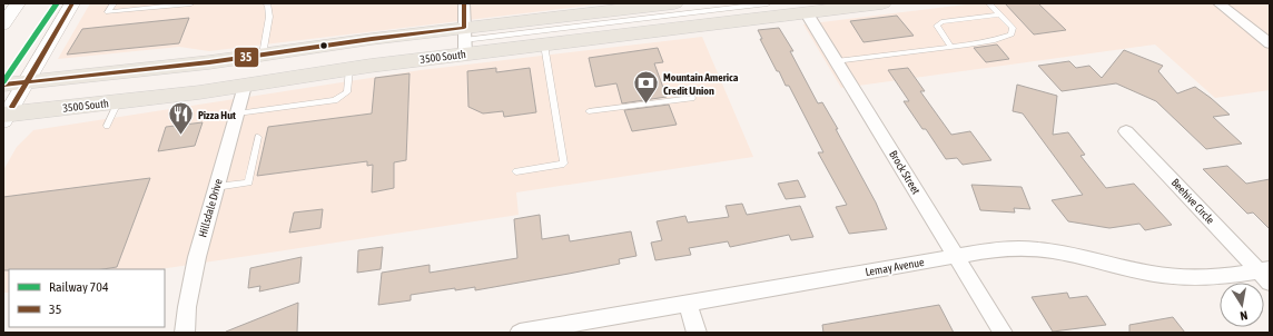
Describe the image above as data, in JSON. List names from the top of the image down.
{
  "streets": {
    "main road": ["3500 South"],
    "street": [
      "Brock Street",
      "Beehive Circle",
      "Hillsdale Drive",
      "Lemay Avenue"
    ]
  },
  "crossings": [
    ["3500 South", "Brock Street"],
    ["3500 South", "Hillsdale Drive"],
    ["Brock Street", "Lemay Avenue"],
    ["Beehive Circle", "Lemay Avenue"]
  ],
  "places": {
    "bank": ["Mountain America Credit Union"],
    "restaurant": ["Pizza Hut"]
  },
  "lines": ["rail line 704", "transit line 35"],
  "legend": ["Railway 704", "35"],
  "north": "bottom"
}
